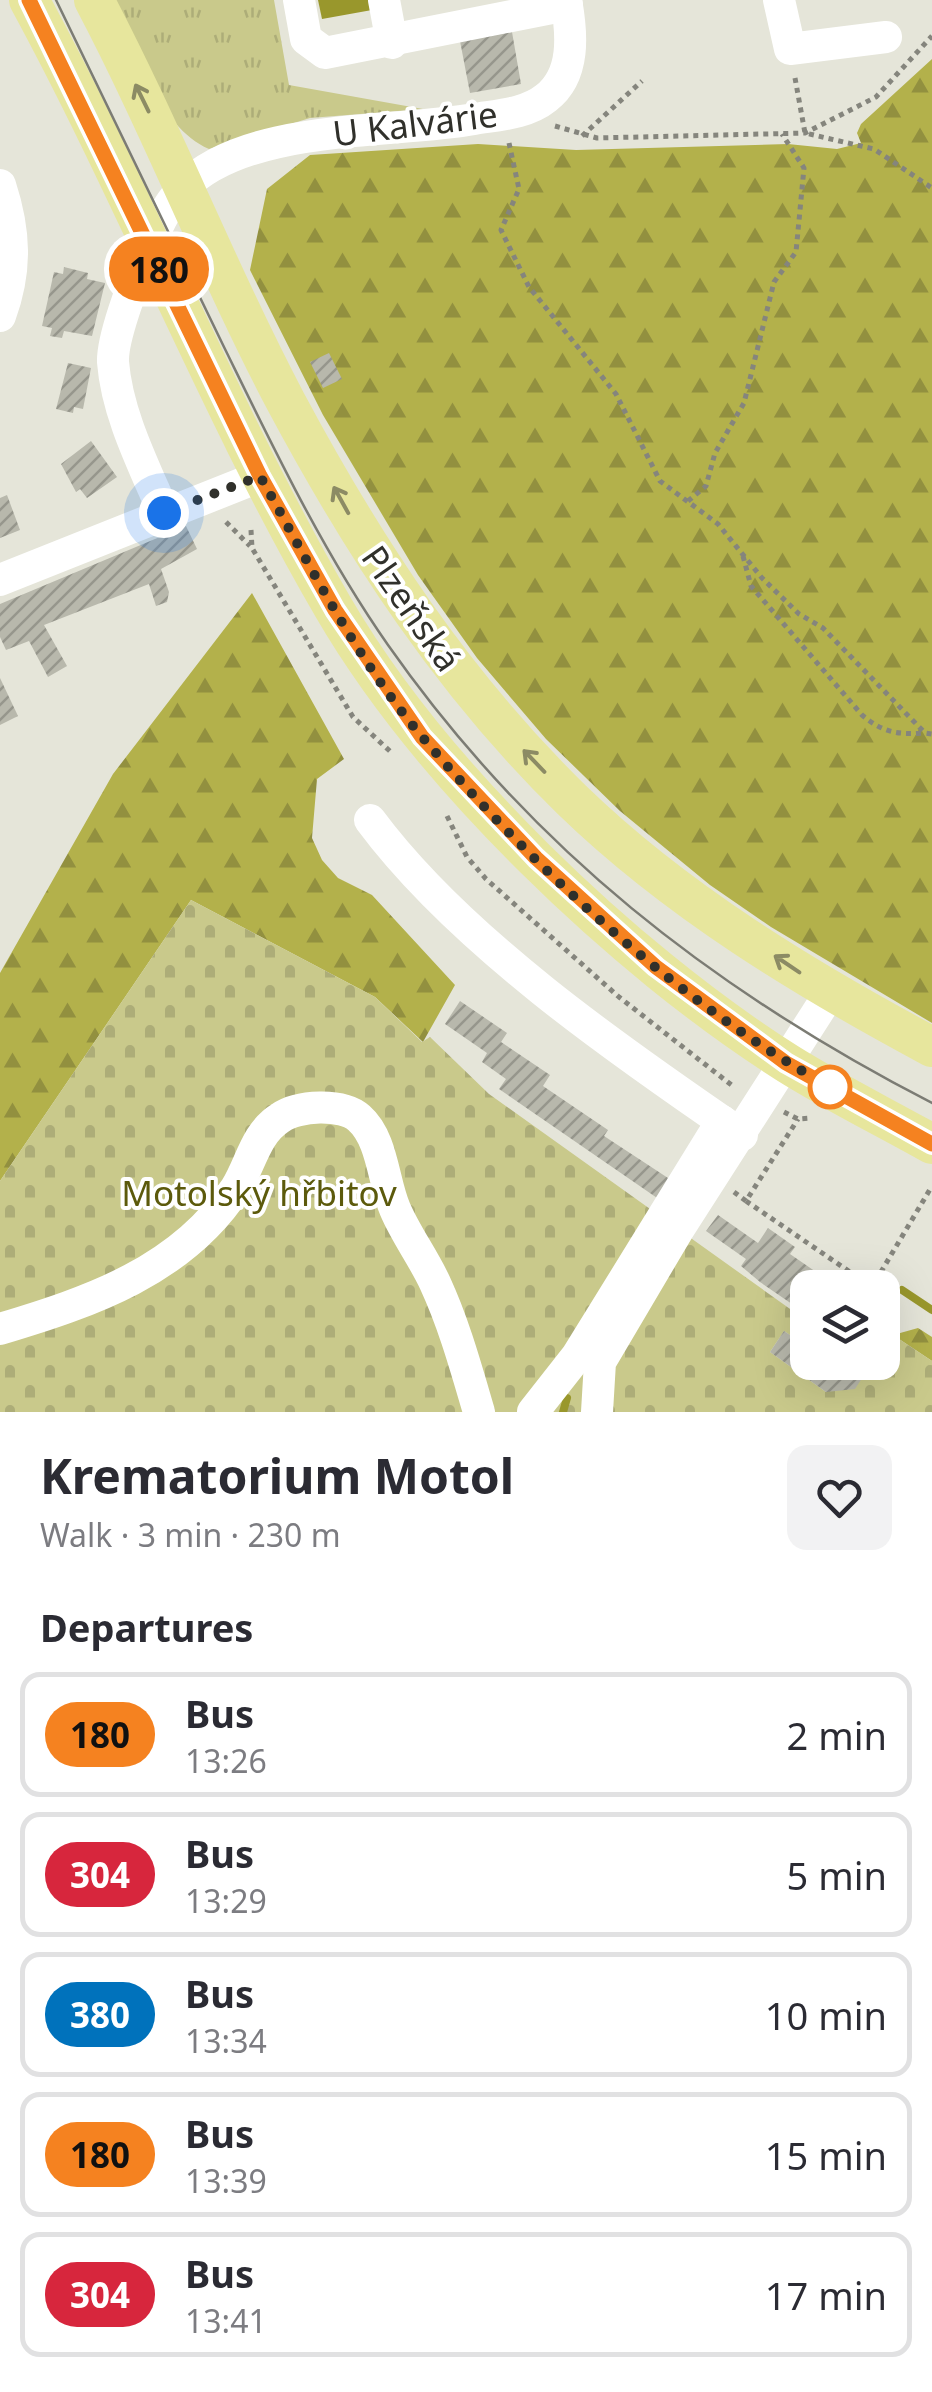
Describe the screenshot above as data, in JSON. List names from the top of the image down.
{
  "streets": {
    "main road": ["Plzeňská"],
    "street": ["U Kalvárie"]
  },
  "crossings": [
    ["U Kalvárie", "Plzeňská"]
  ],
  "parks": ["Motolský hřbitov"],
  "lines": ["bus line 180"],
  "page": {
    "on_map": "180",
    "heading": [
      ["Krematorium Motol", "Walk · 3 min · 230 m"],
      "Departures"
    ],
    "list": [
      {
        "mark": "180",
        "name": "Bus",
        "note": "13:26",
        "value": "2 min"
      },
      {
        "mark": "304",
        "name": "Bus",
        "note": "13:29",
        "value": "5 min"
      },
      {
        "mark": "380",
        "name": "Bus",
        "note": "13:34",
        "value": "10 min"
      },
      {
        "mark": "180",
        "name": "Bus",
        "note": "13:39",
        "value": "15 min"
      },
      {
        "mark": "304",
        "name": "Bus",
        "note": "13:41",
        "value": "17 min"
      }
    ]
  }
}
